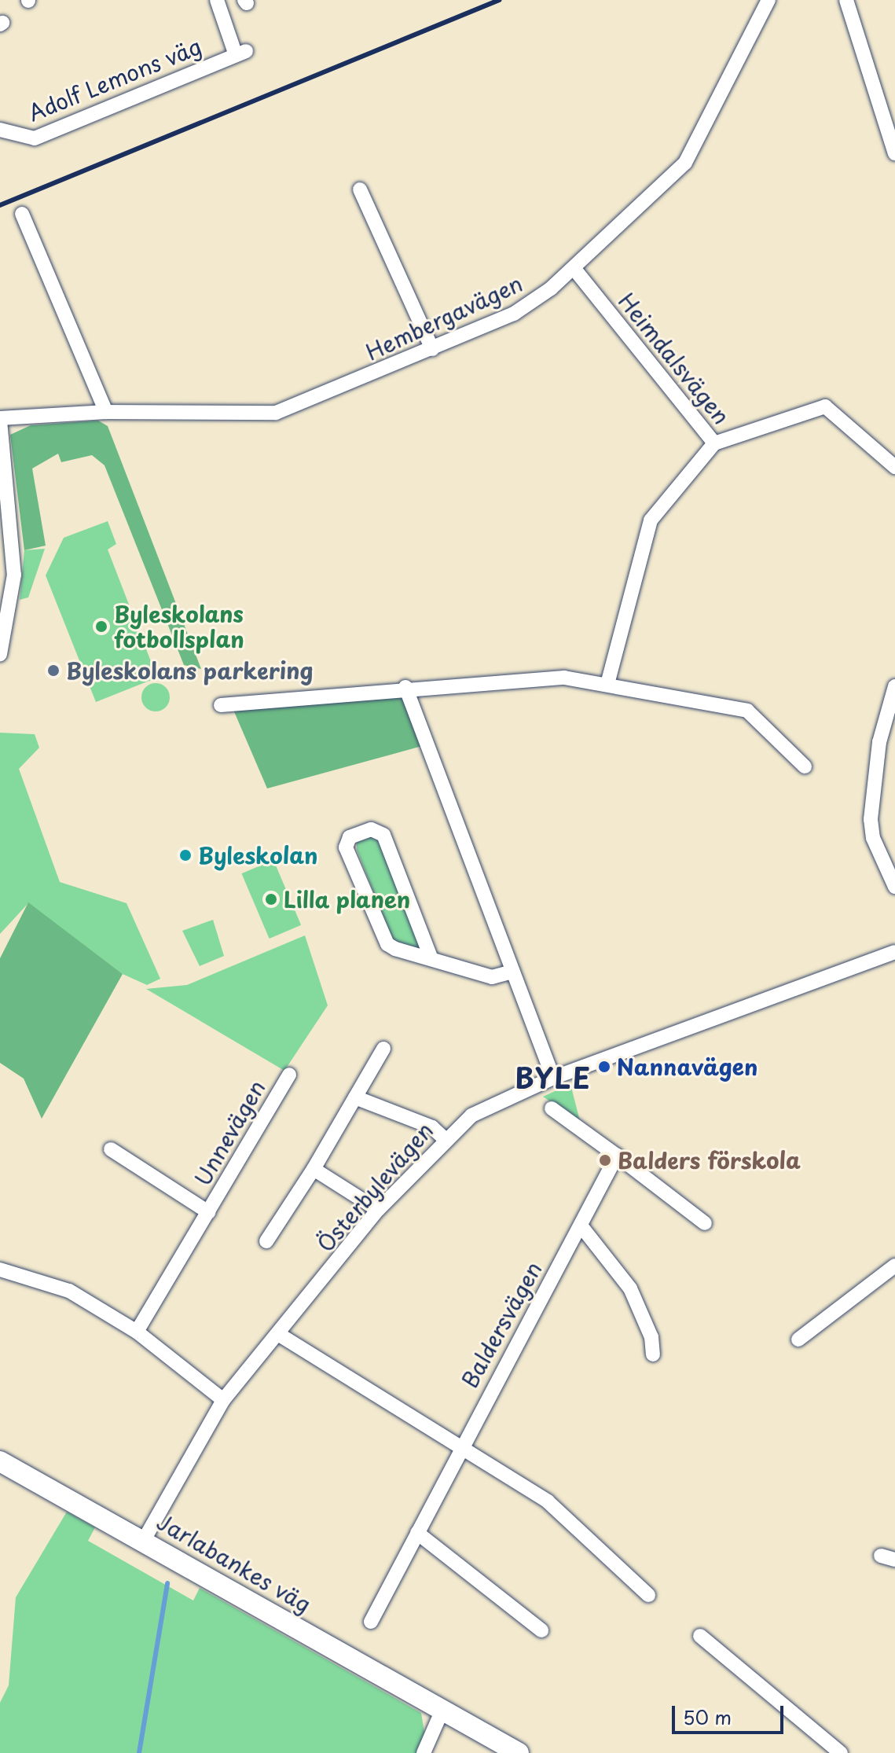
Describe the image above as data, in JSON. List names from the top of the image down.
{
  "streets": {
    "main road": ["Jarlabankes väg"],
    "street": [
      "Adolf Lemons väg",
      "Hembergavägen",
      "Heimdalsvägen",
      "Unnevägen",
      "Österbylevägen",
      "Baldersvägen"
    ]
  },
  "crossings": [
    ["Hembergavägen", "Heimdalsvägen"],
    ["Österbylevägen", "Jarlabankes väg"]
  ],
  "districts": ["BYLE"],
  "places": [
    "Byleskolans fotbollsplan",
    "Byleskolans parkering",
    "Byleskolan",
    "Lilla planen",
    "Nannavägen",
    "Balders förskola"
  ],
  "scale_bar": "50 m"
}
